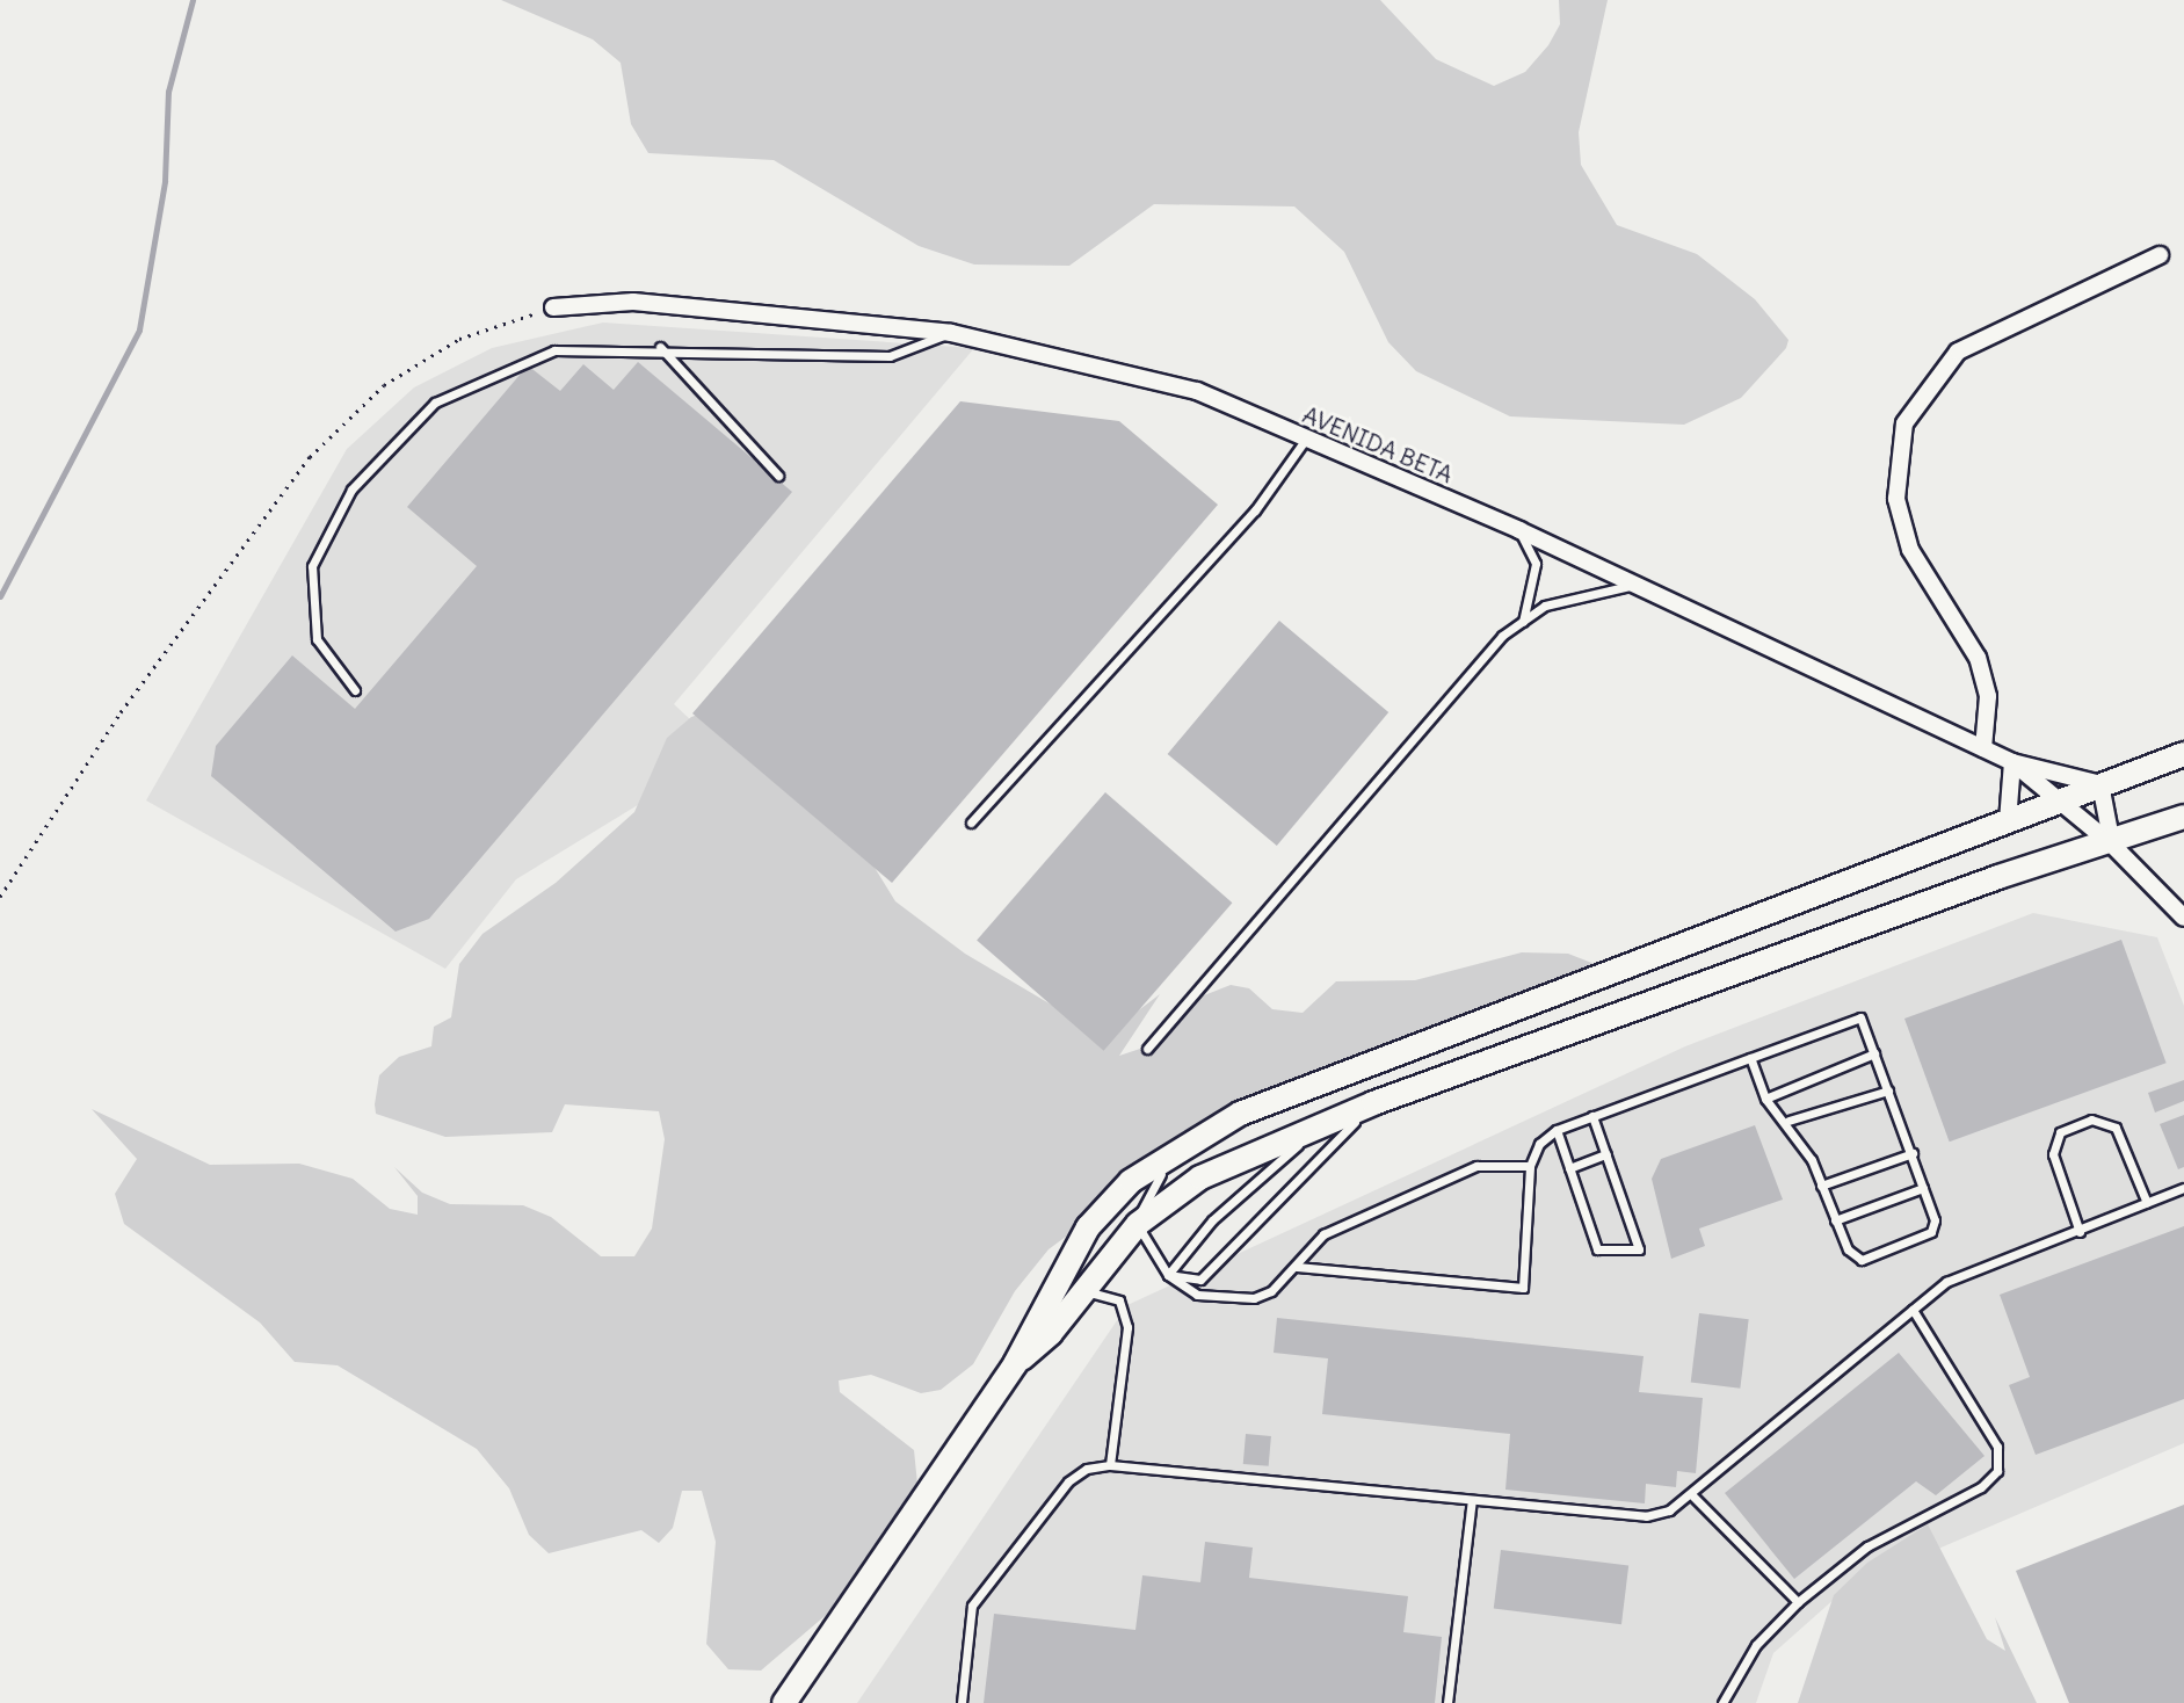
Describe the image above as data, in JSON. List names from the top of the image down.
{
  "streets": {
    "street": ["AVENIDA BETA"]
  }
}
